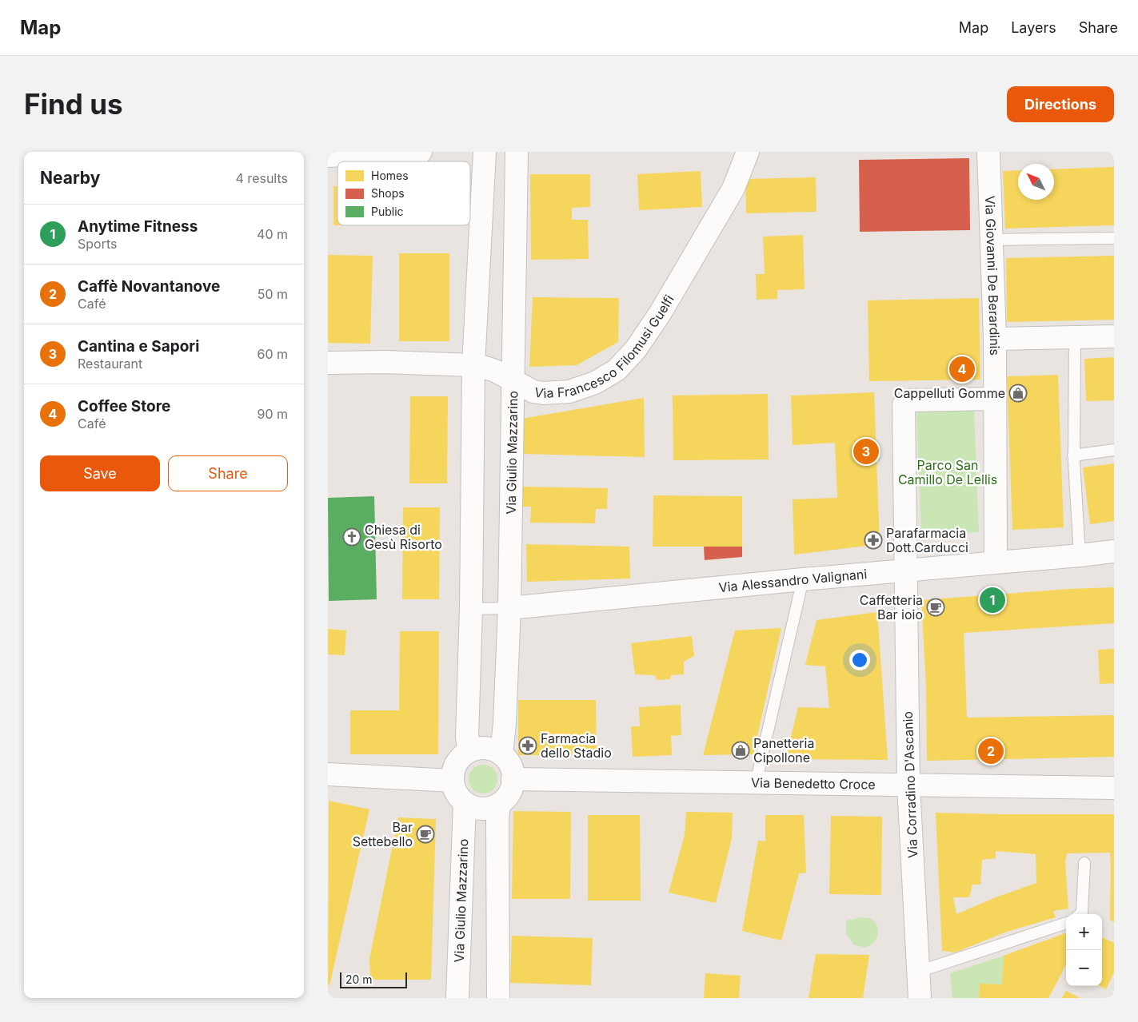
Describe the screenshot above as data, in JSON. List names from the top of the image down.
{
  "streets": {
    "street": [
      "Via Giovanni De Berardinis",
      "Via Francesco Filomusi Guelfi",
      "Via Giulio Mazzarino",
      "Via Alessandro Valignani",
      "Via Benedetto Croce",
      "Via Corradino D'Ascanio"
    ]
  },
  "crossings": [
    ["Via Giovanni De Berardinis", "Via Alessandro Valignani"],
    ["Via Giovanni De Berardinis", "Via Corradino D'Ascanio"],
    ["Via Francesco Filomusi Guelfi", "Via Giulio Mazzarino"],
    ["Via Giulio Mazzarino", "Via Alessandro Valignani"],
    ["Via Giulio Mazzarino", "Via Benedetto Croce"],
    ["Via Alessandro Valignani", "Via Corradino D'Ascanio"],
    ["Via Benedetto Croce", "Via Corradino D'Ascanio"]
  ],
  "parks": ["Parco San Camillo De Lellis"],
  "places": {
    "shop": ["Cappelluti Gomme", "Panetteria Cipollone"],
    "church": ["Chiesa di Gesù Risorto"],
    "pharmacy": ["Parafarmacia Dott.Carducci", "Farmacia dello Stadio"],
    "cafe": ["Caffetteria Bar ioio", "Bar Settebello"]
  },
  "legend": ["Homes", "Shops", "Public"],
  "scale_bar": "20 m",
  "north": "top left",
  "page": {
    "header": "Map",
    "nav": ["Map", "Layers", "Share"],
    "buttons": [
      "Directions",
      ["Save", "Share"]
    ],
    "title": "Find us",
    "heading": ["Nearby", "4 results"],
    "list": [
      {
        "mark": "1",
        "name": "Anytime Fitness",
        "note": "Sports",
        "value": "40 m"
      },
      {
        "mark": "2",
        "name": "Caffè Novantanove",
        "note": "Café",
        "value": "50 m"
      },
      {
        "mark": "3",
        "name": "Cantina e Sapori",
        "note": "Restaurant",
        "value": "60 m"
      },
      {
        "mark": "4",
        "name": "Coffee Store",
        "note": "Café",
        "value": "90 m"
      }
    ],
    "pins": [
      "4",
      "3",
      "1",
      "2"
    ],
    "map_buttons": ["+", "−"],
    "scale": "20 m"
  }
}
